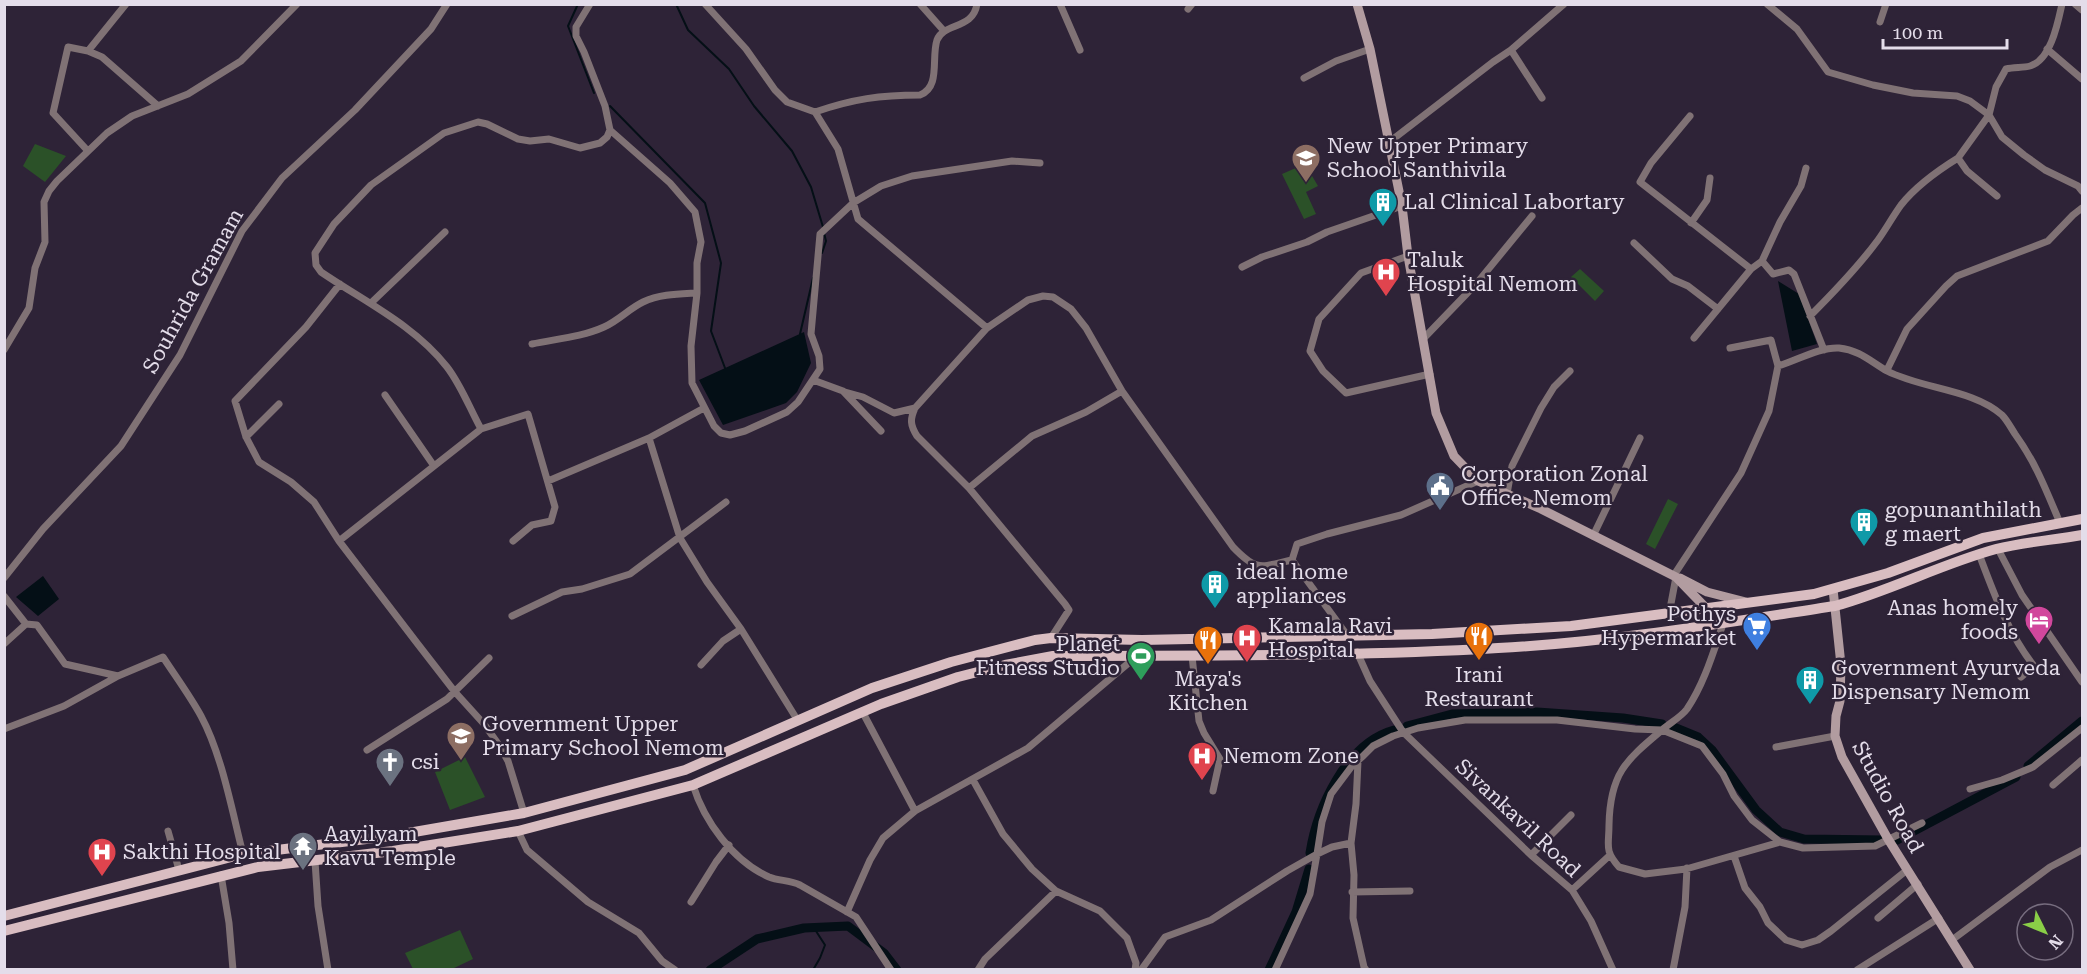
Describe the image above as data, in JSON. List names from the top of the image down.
{
  "streets": {
    "street": ["Souhrida Gramam", "Studio Road", "Sivankavil Road"]
  },
  "places": {
    "school or university": ["New Upper Primary School Santhivila", "Government Upper Primary School Nemom"],
    "building": [
      "Lal Clinical Labortary",
      "gopunanthilath g maert",
      "ideal home appliances",
      "Government Ayurveda Dispensary Nemom"
    ],
    "hospital": [
      "Taluk Hospital Nemom",
      "Kamala Ravi Hospital",
      "Nemom Zone",
      "Sakthi Hospital"
    ],
    "public building": ["Corporation Zonal Office, Nemom"],
    "hotel": ["Anas homely foods"],
    "supermarket": ["Pothys Hypermarket"],
    "restaurant": ["Irani Restaurant", "Maya's Kitchen"],
    "sports": ["Planet Fitness Studio"],
    "church": ["csi"],
    "temple": ["Aayilyam Kavu Temple"]
  },
  "scale_bar": "100 m",
  "north": "bottom right"
}
